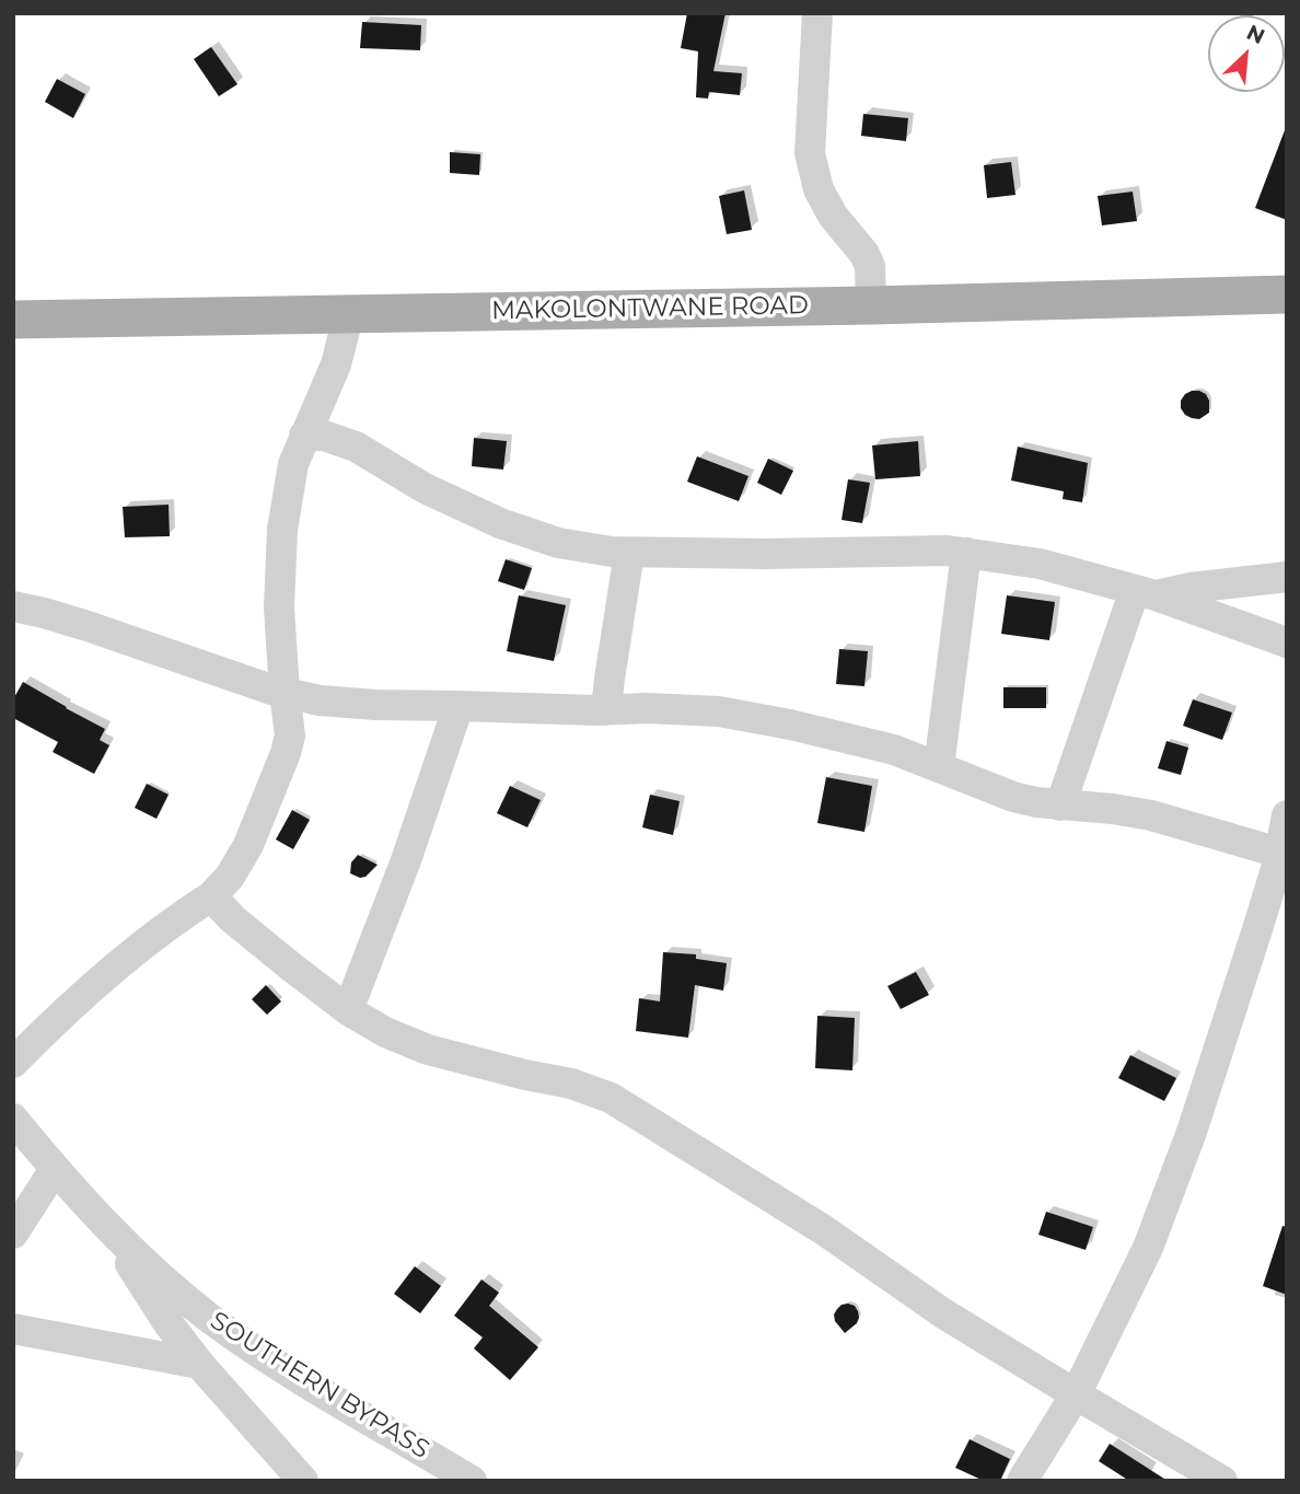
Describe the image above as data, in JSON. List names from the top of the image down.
{
  "streets": {
    "main road": ["MAKOLONTWANE ROAD"],
    "street": ["SOUTHERN BYPASS"]
  },
  "north": "top right"
}
